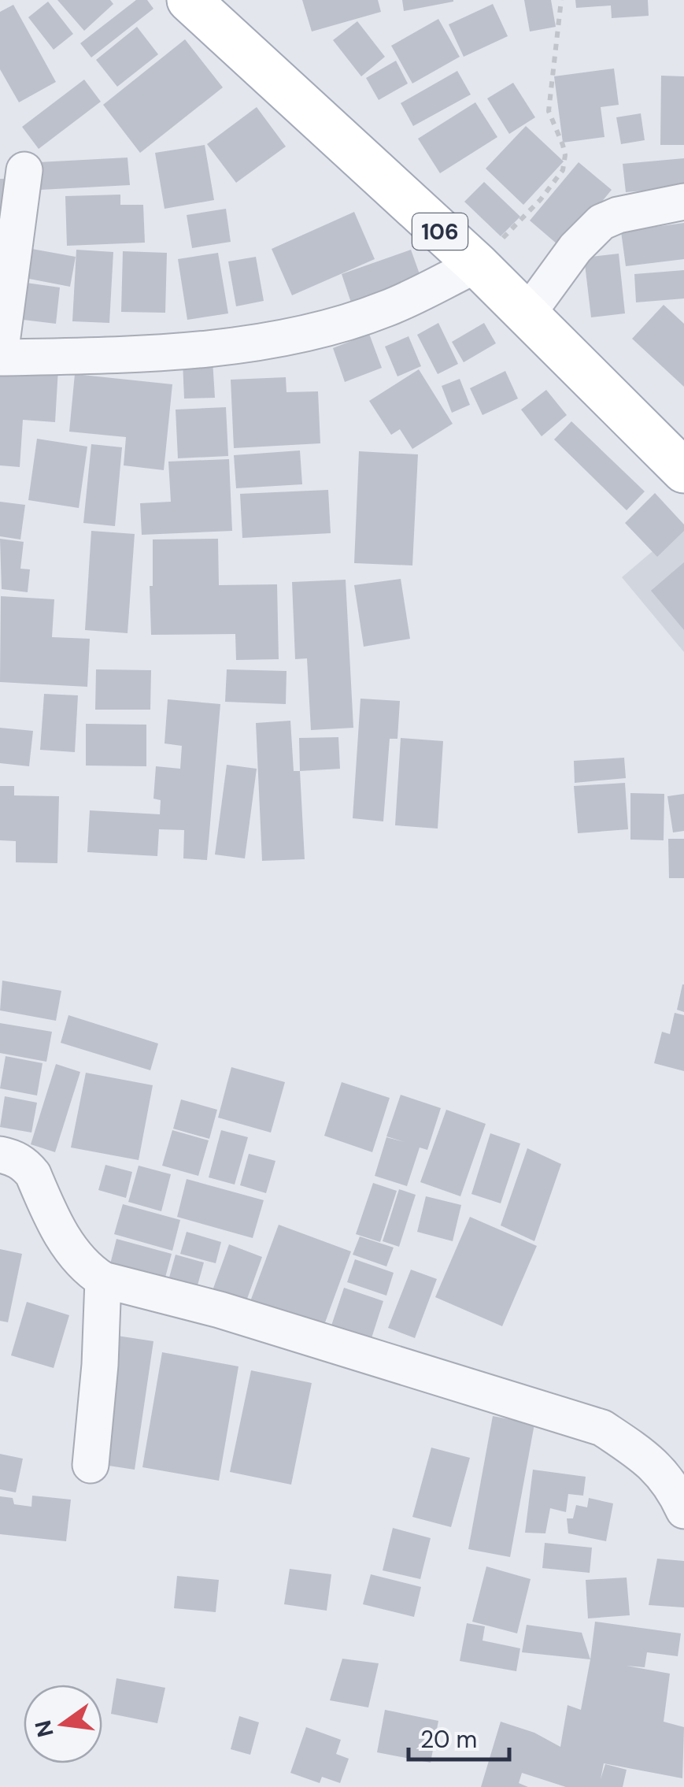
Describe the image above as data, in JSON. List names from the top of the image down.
{
  "streets": {
    "main road": ["106"]
  },
  "scale_bar": "20 m",
  "north": "left"
}
